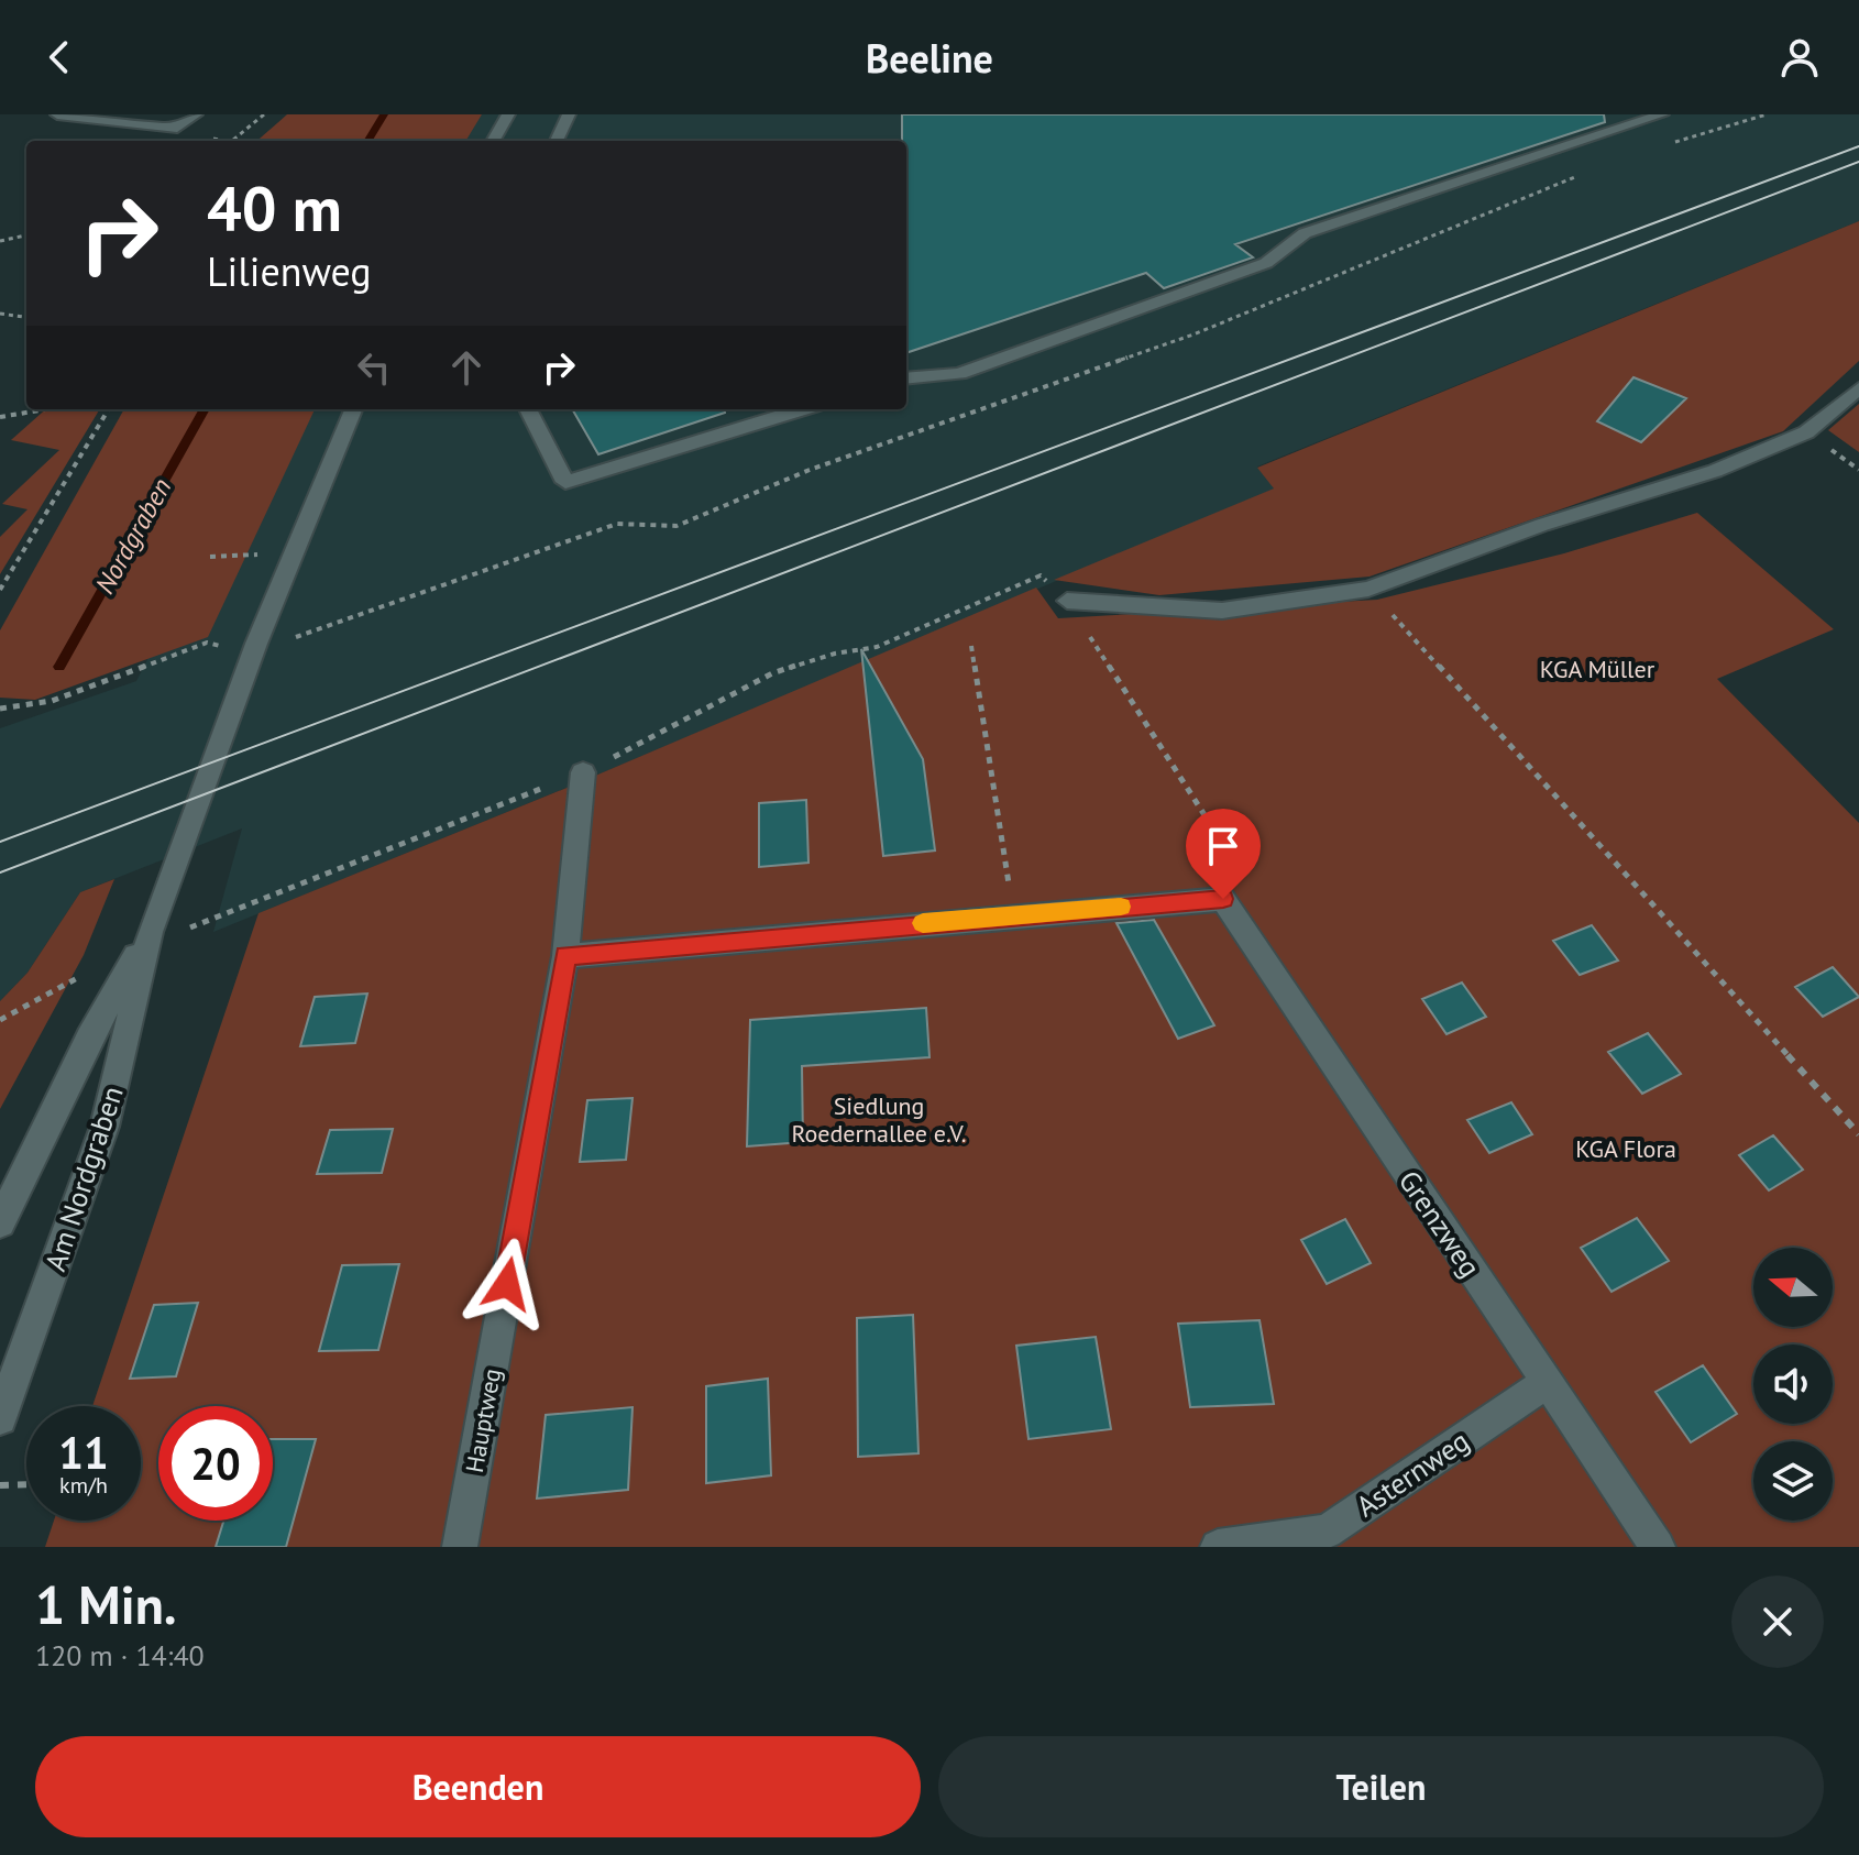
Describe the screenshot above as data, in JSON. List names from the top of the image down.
{
  "streets": {
    "street": [
      "Am Nordgraben",
      "Grenzweg",
      "Hauptweg",
      "Asternweg"
    ]
  },
  "crossings": [
    ["Grenzweg", "Asternweg"]
  ],
  "water": ["Nordgraben"],
  "parks": ["KGA Müller", "Siedlung Roedernallee e.V.", "KGA Flora"],
  "north": "left",
  "page": {
    "header": "Beeline",
    "turn": ["40 m", "Lilienweg"],
    "speed": "11 km/h",
    "limit": "20",
    "heading": ["1 Min.", "120 m · 14:40"],
    "buttons": ["Beenden", "Teilen"]
  }
}
